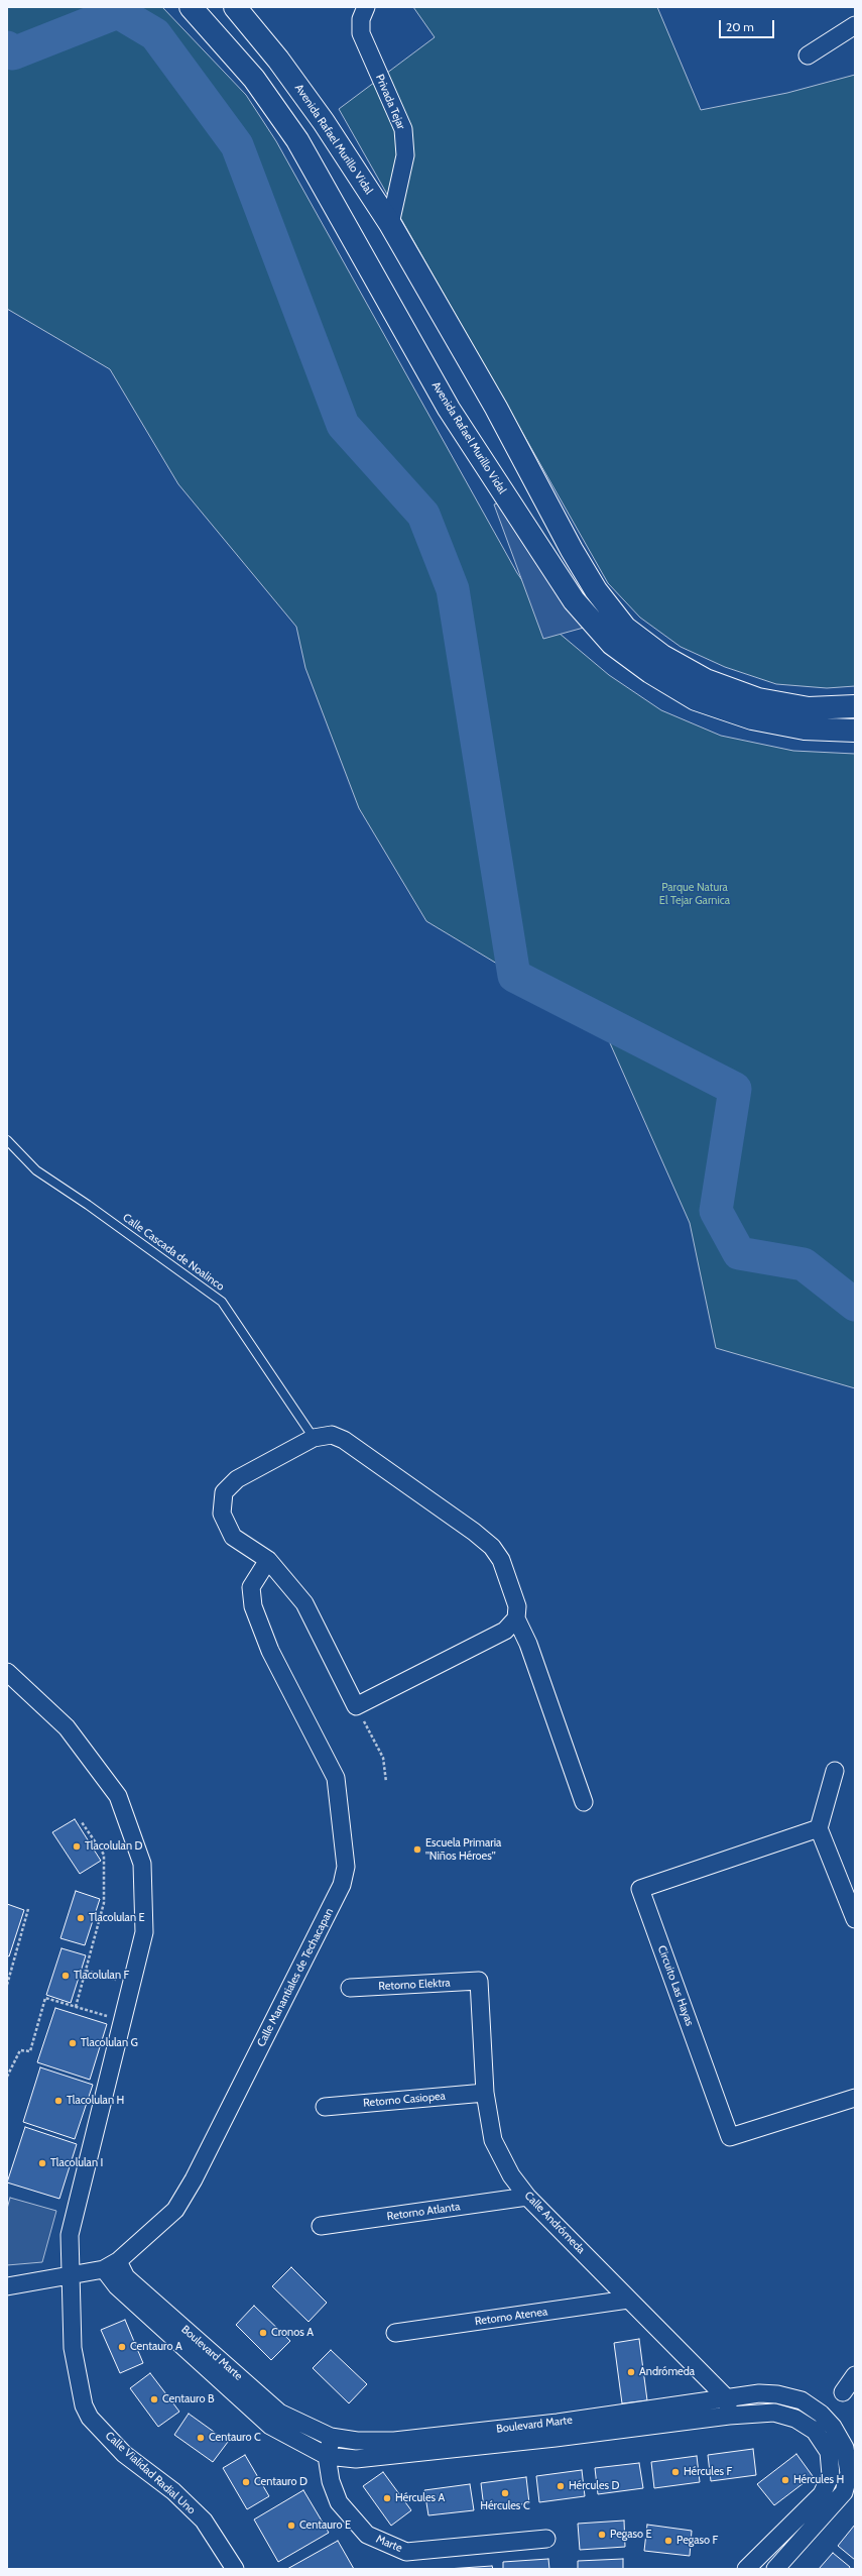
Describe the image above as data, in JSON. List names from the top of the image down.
{
  "streets": {
    "main road": ["Avenida Rafael Murillo Vidal"],
    "street": [
      "Privada Tejar",
      "Calle Manantiales de Techacapan",
      "Retorno Elektra",
      "Circuito Las Hayas",
      "Retorno Casiopea",
      "Retorno Atlanta",
      "Calle Andrómeda",
      "Retorno Atenea",
      "Boulevard Marte",
      "Calle Vialidad Radial Uno",
      "Marte"
    ],
    "lane": ["Calle Cascada de Noalinco"]
  },
  "crossings": [
    ["Privada Tejar", "Avenida Rafael Murillo Vidal"],
    ["Calle Manantiales de Techacapan", "Boulevard Marte"],
    ["Calle Manantiales de Techacapan", "Calle Vialidad Radial Uno"],
    ["Retorno Elektra", "Calle Andrómeda"],
    ["Retorno Casiopea", "Calle Andrómeda"],
    ["Retorno Atlanta", "Calle Andrómeda"],
    ["Calle Andrómeda", "Retorno Atenea"],
    ["Calle Andrómeda", "Boulevard Marte"],
    ["Boulevard Marte", "Marte"]
  ],
  "parks": ["Parque Natura El Tejar Garnica"],
  "places": [
    "Tlacolulan D",
    "Escuela Primaria ''Niños Héroes''",
    "Tlacolulan E",
    "Tlacolulan F",
    "Tlacolulan G",
    "Tlacolulan H",
    "Tlacolulan I",
    "Cronos A",
    "Centauro A",
    "Andrómeda",
    "Centauro B",
    "Centauro C",
    "Hércules F",
    "Hércules H",
    "Centauro D",
    "Hércules D",
    "Hércules C",
    "Hércules A",
    "Centauro E",
    "Pegaso E",
    "Pegaso F"
  ],
  "scale_bar": "20 m"
}
